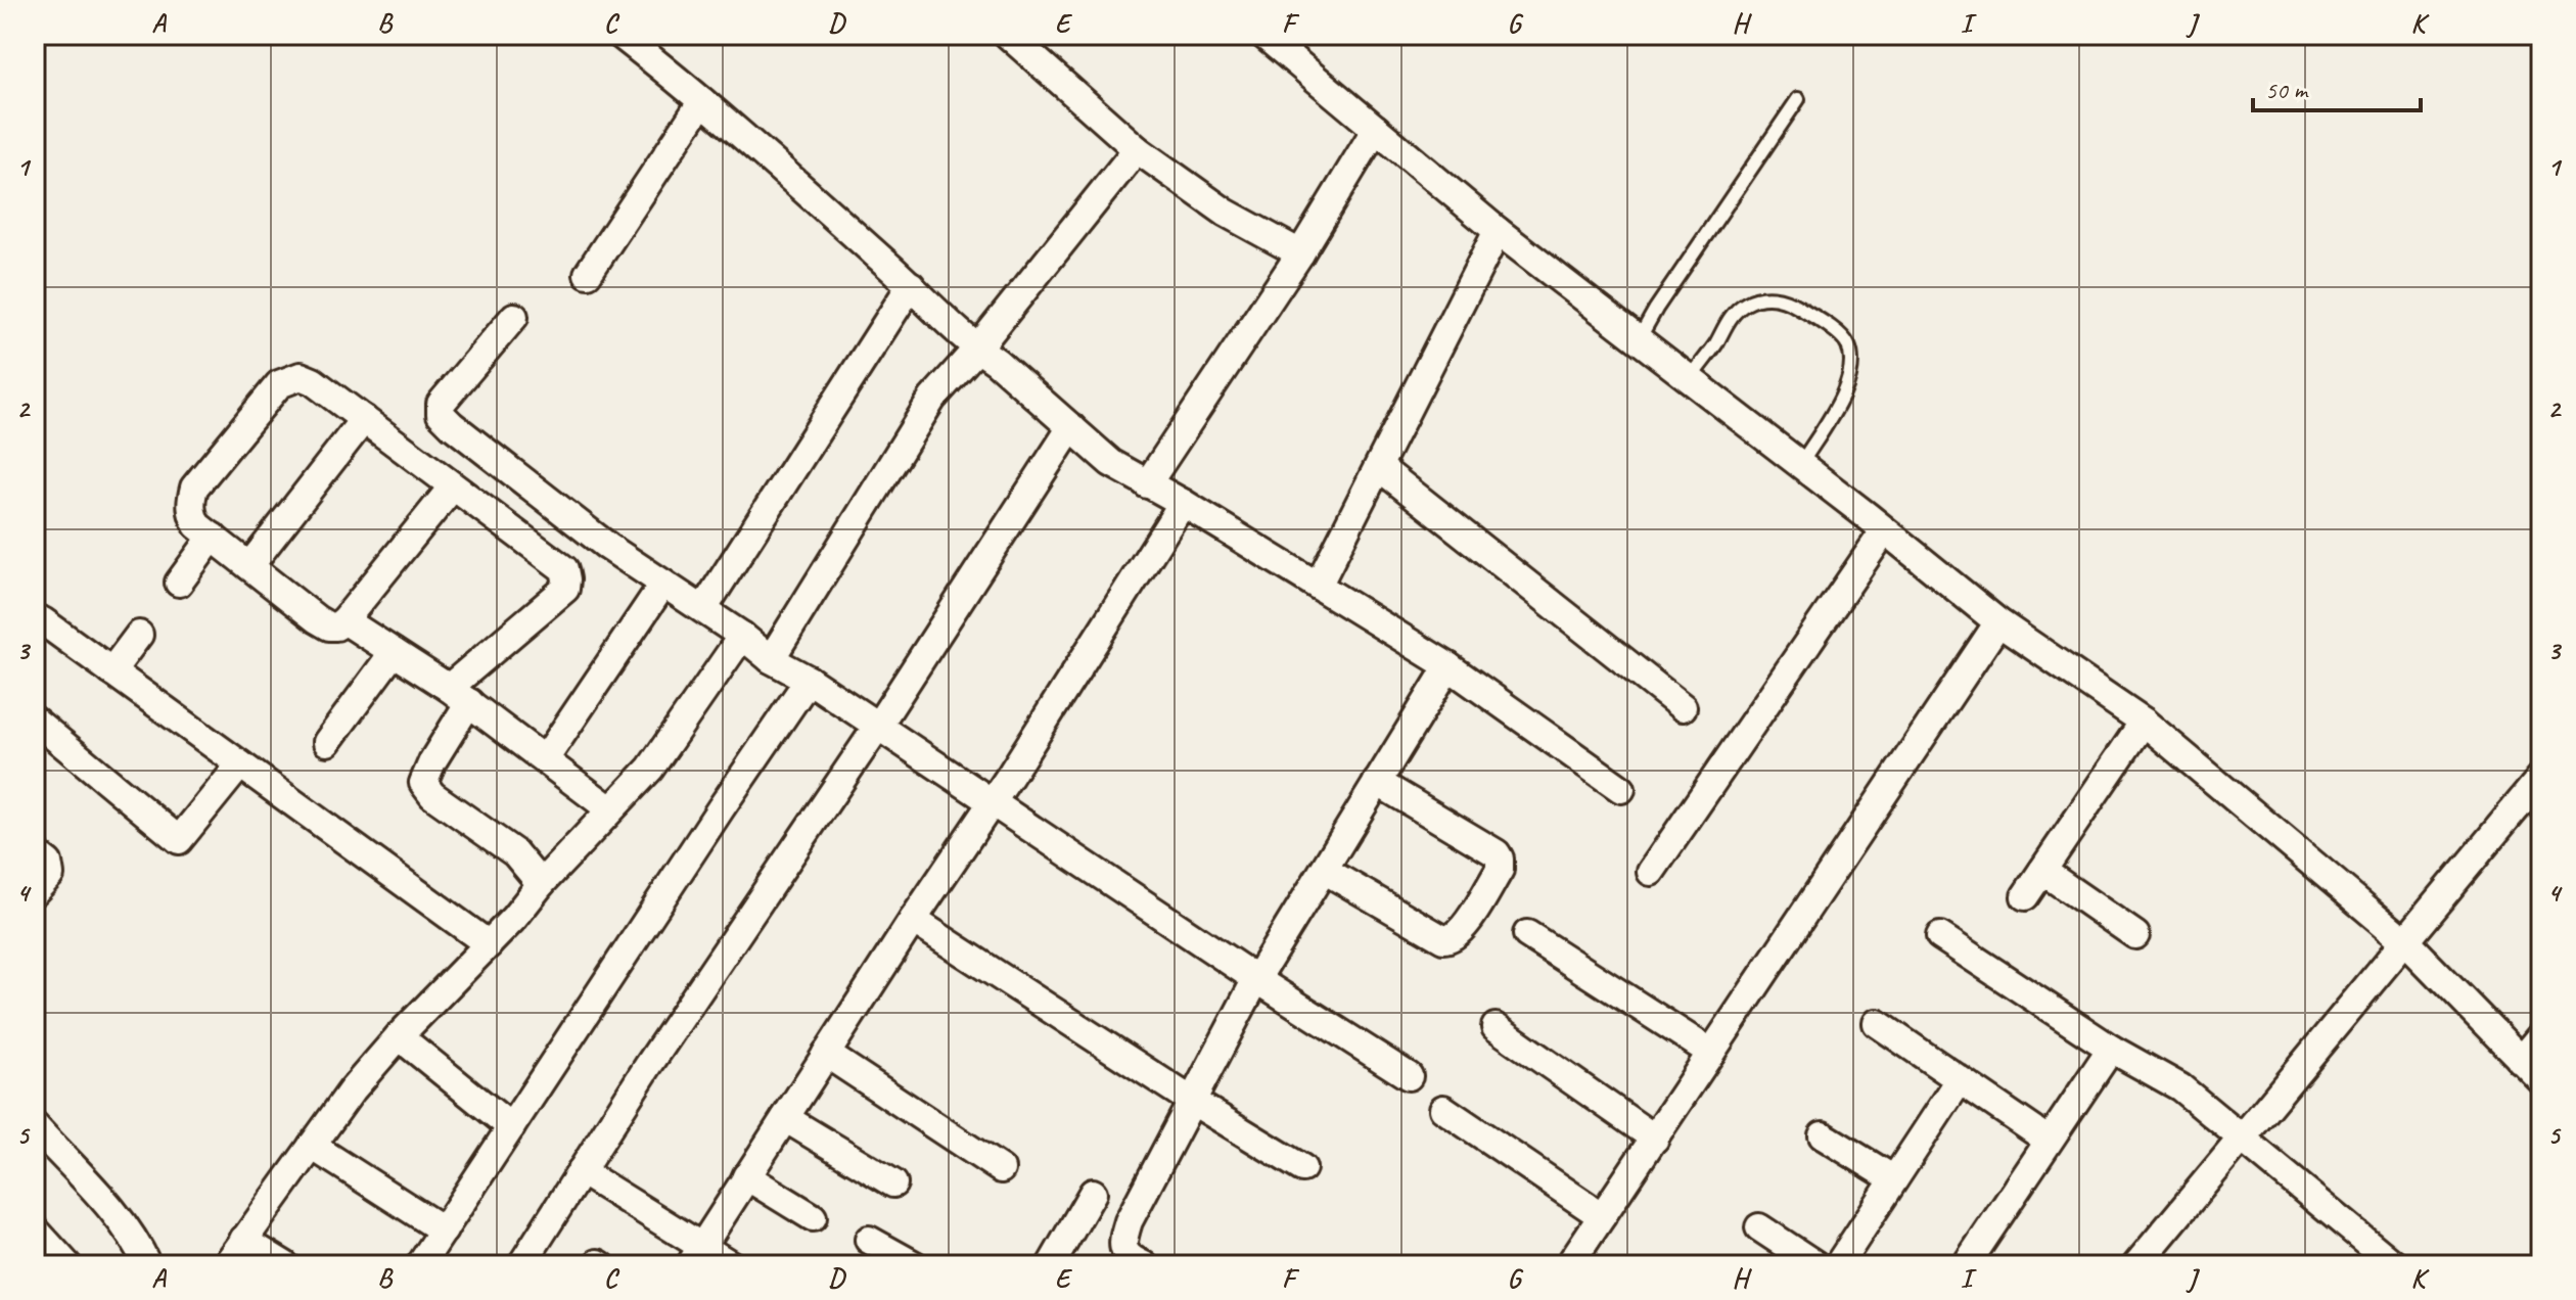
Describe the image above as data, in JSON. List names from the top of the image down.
{
  "scale_bar": "50 m",
  "grid": {
    "columns": [
      "A",
      "B",
      "C",
      "D",
      "E",
      "F",
      "G",
      "H",
      "I",
      "J",
      "K"
    ],
    "rows": [
      "1",
      "2",
      "3",
      "4",
      "5"
    ]
  }
}
